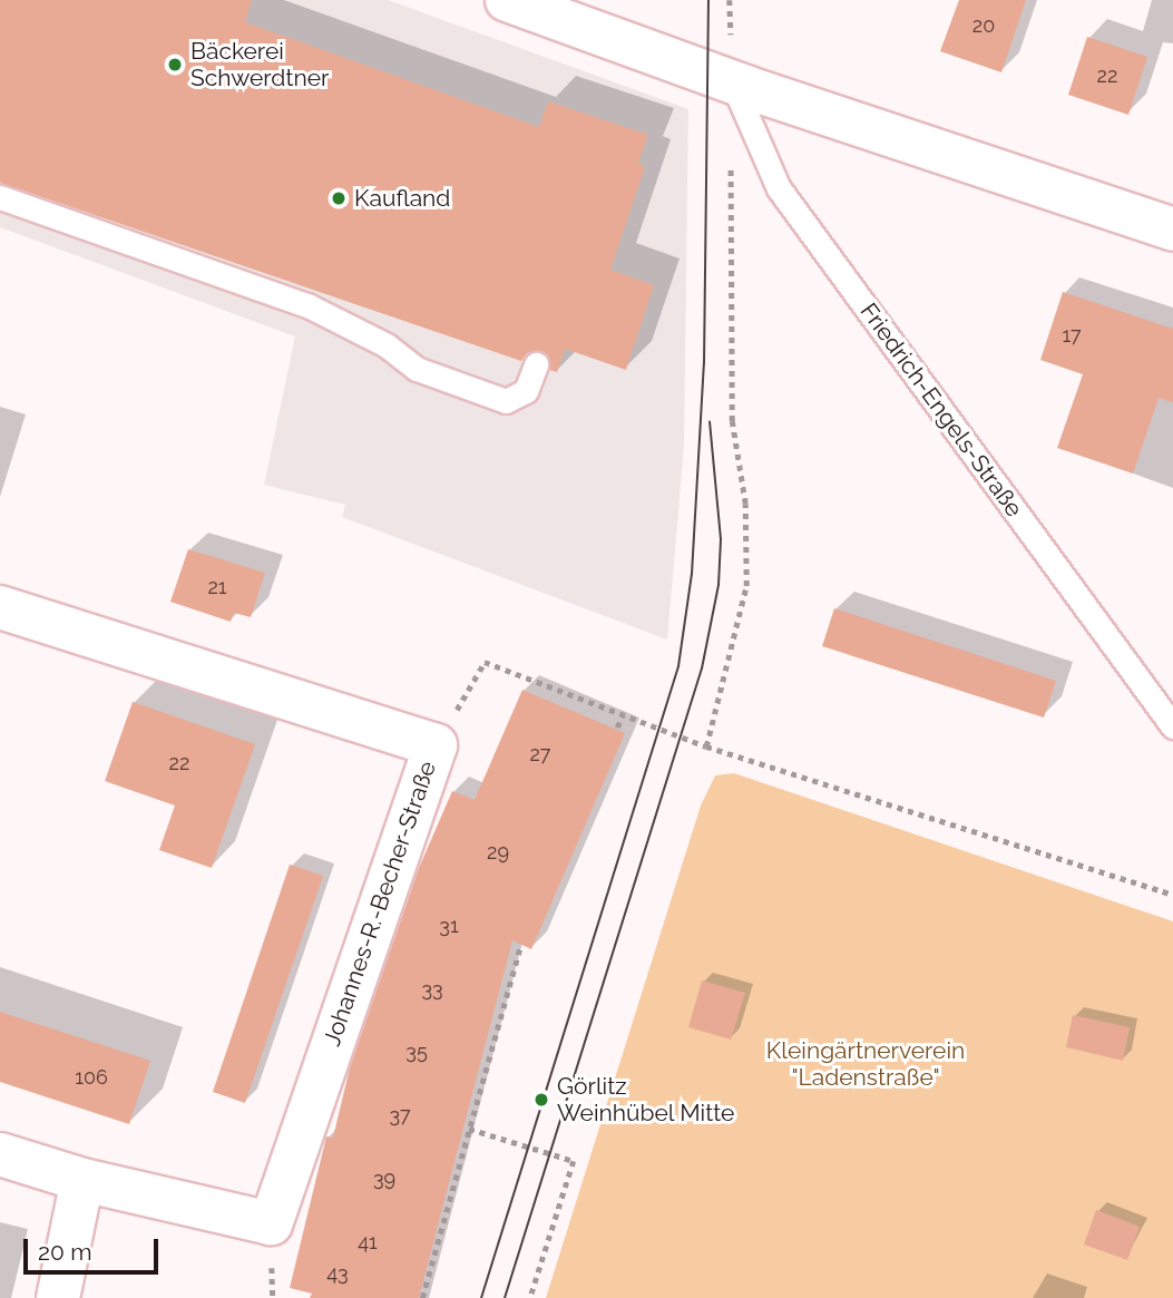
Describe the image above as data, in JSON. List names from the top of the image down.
{
  "streets": {
    "street": ["Johannes-R.-Becher-Straße"],
    "lane": ["Friedrich-Engels-Straße"]
  },
  "parks": ["Kleingärtnerverein \"Ladenstraße\""],
  "places": ["Bäckerei Schwerdtner", "Kaufland", "Görlitz Weinhübel Mitte"],
  "house_numbers": [
    "20",
    "22",
    "17",
    "21",
    "27",
    "22",
    "29",
    "31",
    "33",
    "35",
    "106",
    "37",
    "39",
    "41",
    "43"
  ],
  "scale_bar": "20 m"
}
